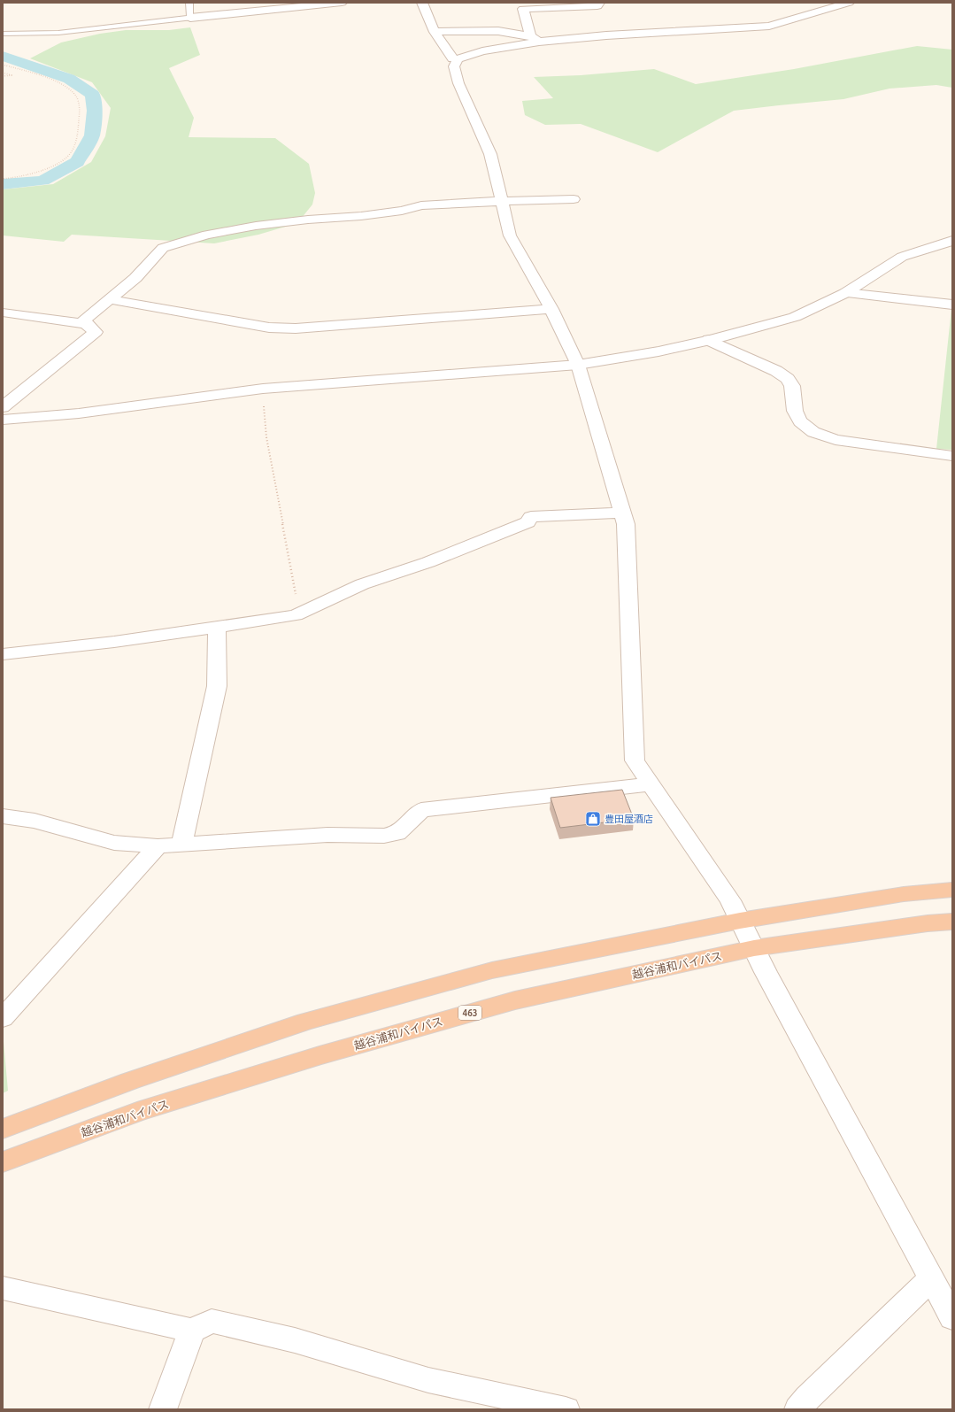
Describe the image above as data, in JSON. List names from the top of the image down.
{
  "streets": {
    "highway": ["越谷浦和バイパス", "463"]
  },
  "places": {
    "shop": ["豊田屋酒店"]
  }
}
